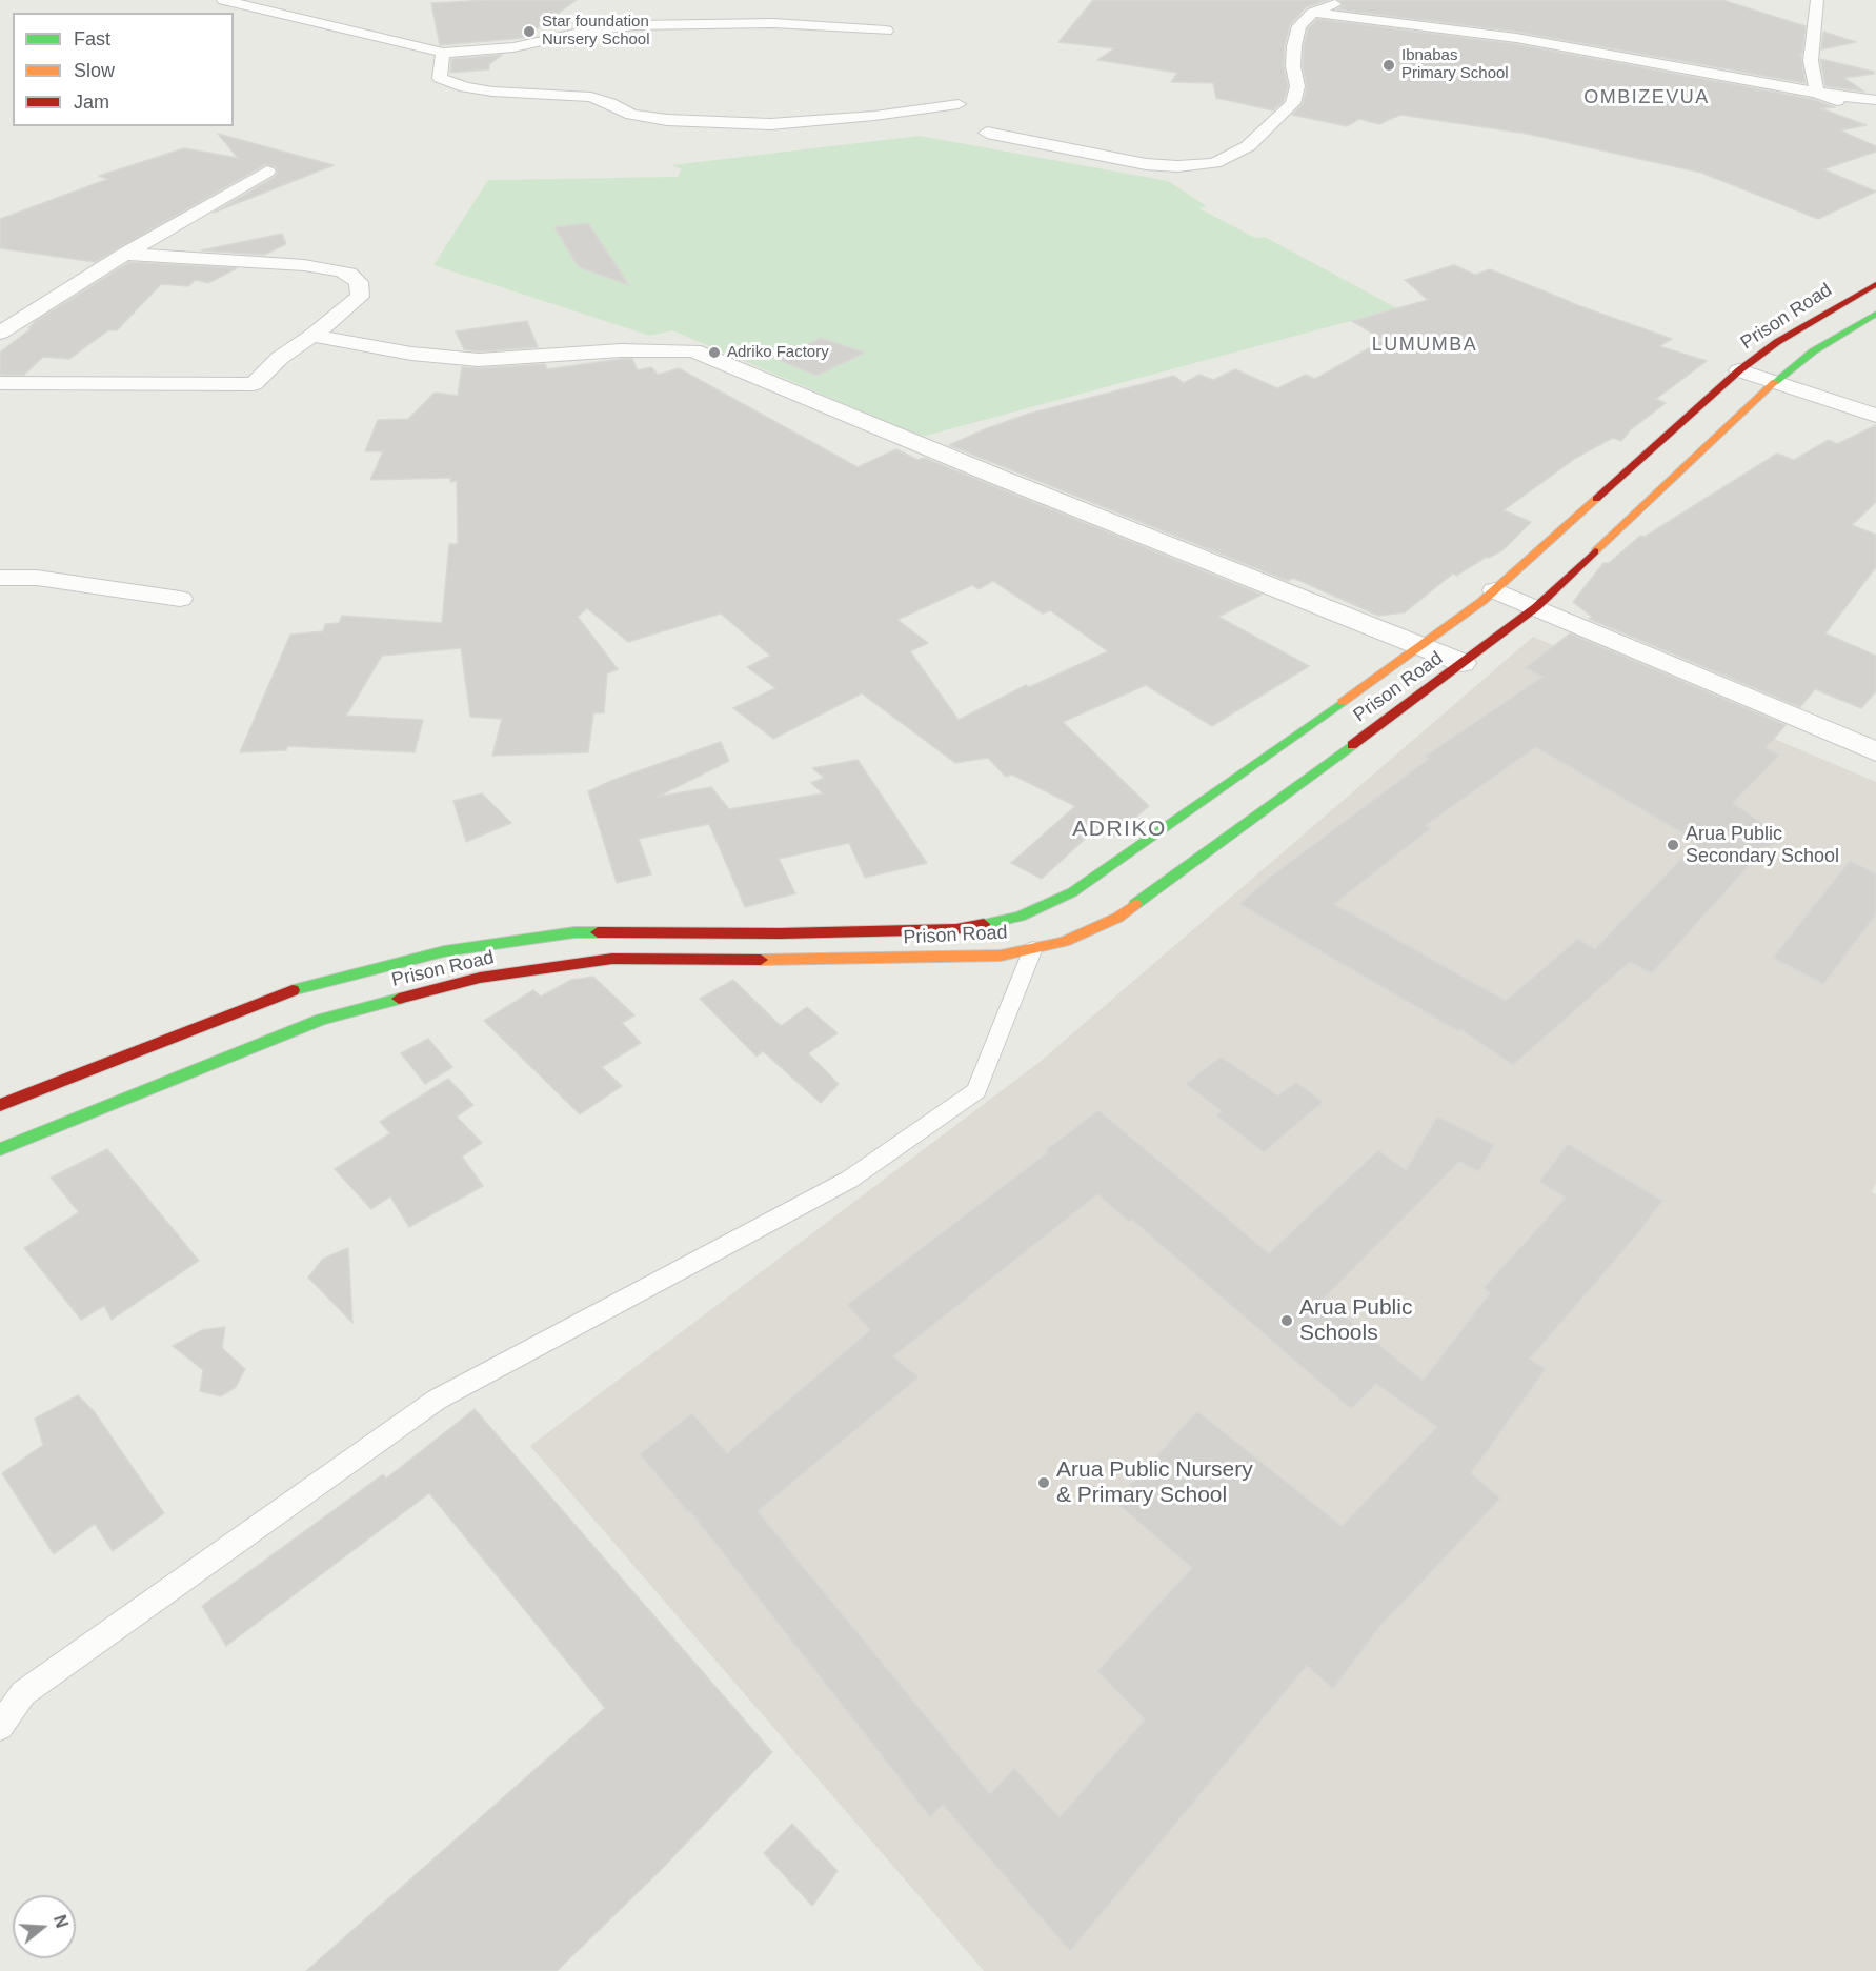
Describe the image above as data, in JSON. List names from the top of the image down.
{
  "streets": {
    "street": ["Prison Road"]
  },
  "districts": ["OMBIZEVUA", "LUMUMBA", "ADRIKO"],
  "places": [
    "Star foundation Nursery School",
    "Ibnabas Primary School",
    "Adriko Factory",
    "Arua Public Secondary School",
    "Arua Public Schools",
    "Arua Public Nursery & Primary School"
  ],
  "legend": ["Fast", "Slow", "Jam"],
  "north": "right"
}
